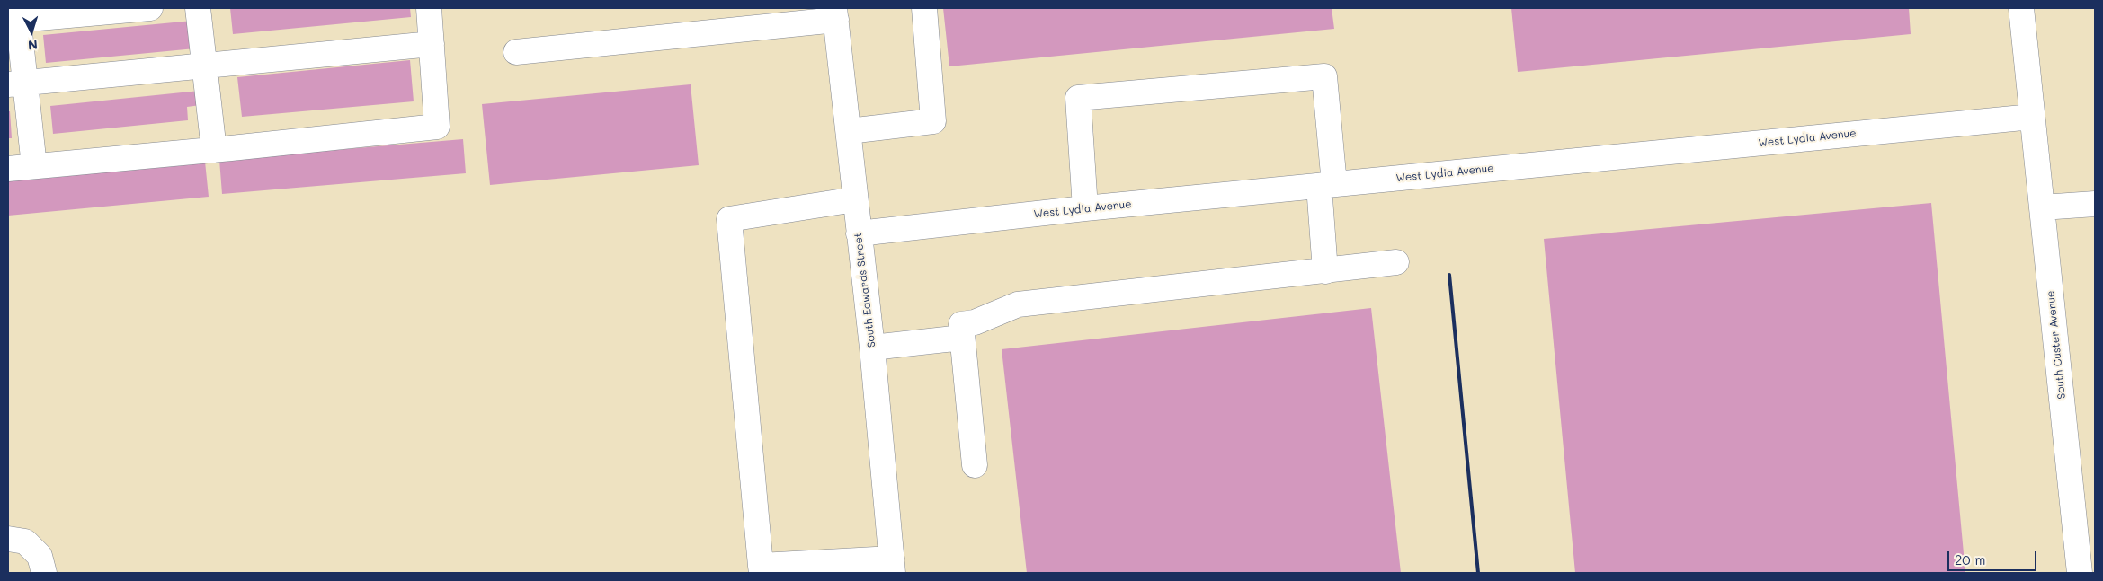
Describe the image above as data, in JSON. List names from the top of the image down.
{
  "streets": {
    "street": ["West Lydia Avenue", "South Edwards Street", "South Custer Avenue"]
  },
  "crossings": [
    ["West Lydia Avenue", "South Edwards Street"],
    ["West Lydia Avenue", "South Custer Avenue"]
  ],
  "scale_bar": "20 m",
  "north": "bottom"
}
